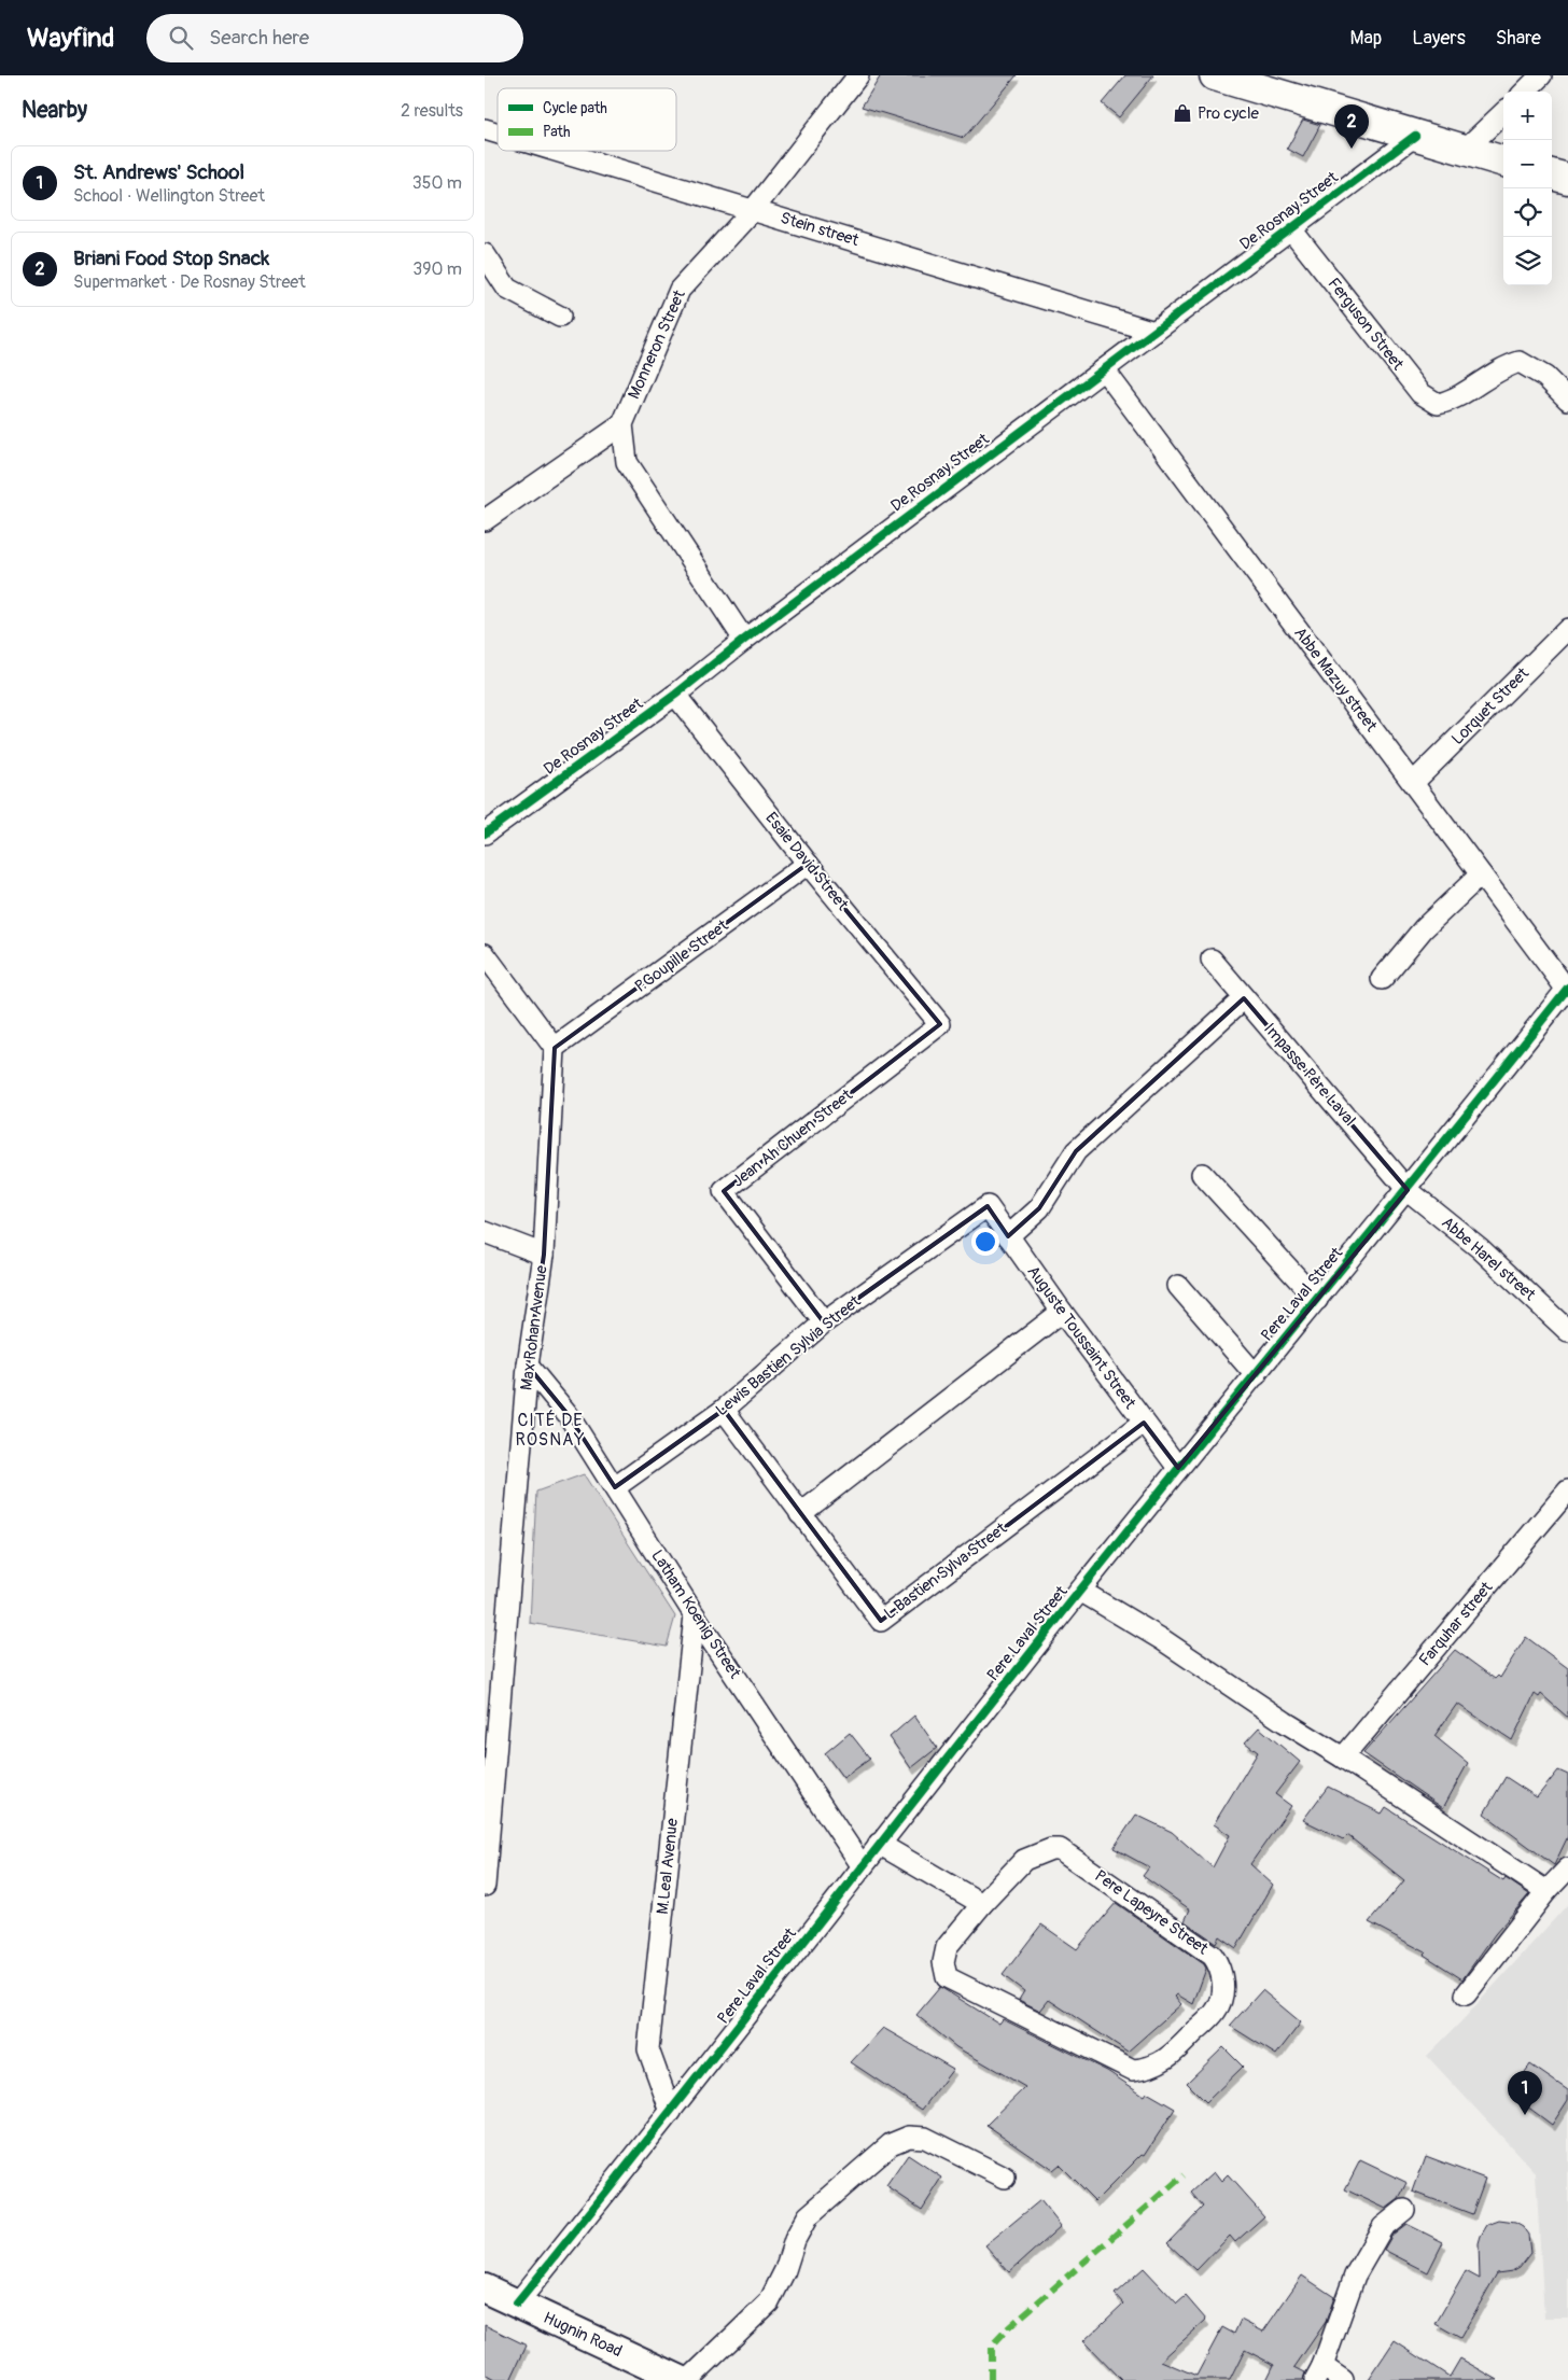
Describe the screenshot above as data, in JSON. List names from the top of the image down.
{
  "streets": {
    "main road": ["Hugnin Road"],
    "street": [
      "De Rosnay Street",
      "Stein street",
      "Ferguson Street",
      "Monneron Street",
      "Abbe Mazuy street",
      "Lorquet Street",
      "Esaie David Street",
      "P.Goupille Street",
      "Impasse Père Laval",
      "Jean Ah Chuen Street",
      "Abbe Harel street",
      "Pere Laval Street",
      "Max Rohan Avenue",
      "Auguste Toussaint Street",
      "Lewis Bastien Sylvia Street",
      "L.Bastien Sylva Street",
      "Latham Koenig Street",
      "Farquhar street",
      "M.Leal Avenue",
      "Pere Lapeyre Street"
    ]
  },
  "crossings": [
    ["De Rosnay Street", "Stein street"],
    ["De Rosnay Street", "Ferguson Street"],
    ["De Rosnay Street", "Monneron Street"],
    ["De Rosnay Street", "Abbe Mazuy street"],
    ["De Rosnay Street", "Esaie David Street"],
    ["Stein street", "Monneron Street"],
    ["Abbe Mazuy street", "Lorquet Street"],
    ["Abbe Mazuy street", "Pere Laval Street"],
    ["Esaie David Street", "P.Goupille Street"],
    ["Esaie David Street", "Jean Ah Chuen Street"],
    ["P.Goupille Street", "Max Rohan Avenue"],
    ["Impasse Père Laval", "Abbe Harel street"],
    ["Impasse Père Laval", "Pere Laval Street"],
    ["Jean Ah Chuen Street", "Lewis Bastien Sylvia Street"],
    ["Abbe Harel street", "Pere Laval Street"],
    ["Pere Laval Street", "Auguste Toussaint Street"],
    ["Pere Laval Street", "Latham Koenig Street"],
    ["Pere Laval Street", "M.Leal Avenue"],
    ["Pere Laval Street", "Hugnin Road"],
    ["Max Rohan Avenue", "Latham Koenig Street"],
    ["Auguste Toussaint Street", "Lewis Bastien Sylvia Street"],
    ["Auguste Toussaint Street", "L.Bastien Sylva Street"],
    ["Lewis Bastien Sylvia Street", "L.Bastien Sylva Street"],
    ["Lewis Bastien Sylvia Street", "Latham Koenig Street"],
    ["Latham Koenig Street", "M.Leal Avenue"]
  ],
  "districts": ["CITÉ DE ROSNAY"],
  "places": {
    "shop": ["Pro cycle"]
  },
  "legend": ["Cycle path", "Path"],
  "page": {
    "header": "Wayfind",
    "search": "Search here",
    "nav": ["Map", "Layers", "Share"],
    "heading": ["Nearby", "2 results"],
    "map_buttons": ["+", "−"],
    "pins": ["2", "1"],
    "list": [
      {
        "mark": "1",
        "name": "St. Andrews' School",
        "note": "School · Wellington Street",
        "value": "350 m"
      },
      {
        "mark": "2",
        "name": "Briani Food Stop Snack",
        "note": "Supermarket · De Rosnay Street",
        "value": "390 m"
      }
    ]
  }
}
